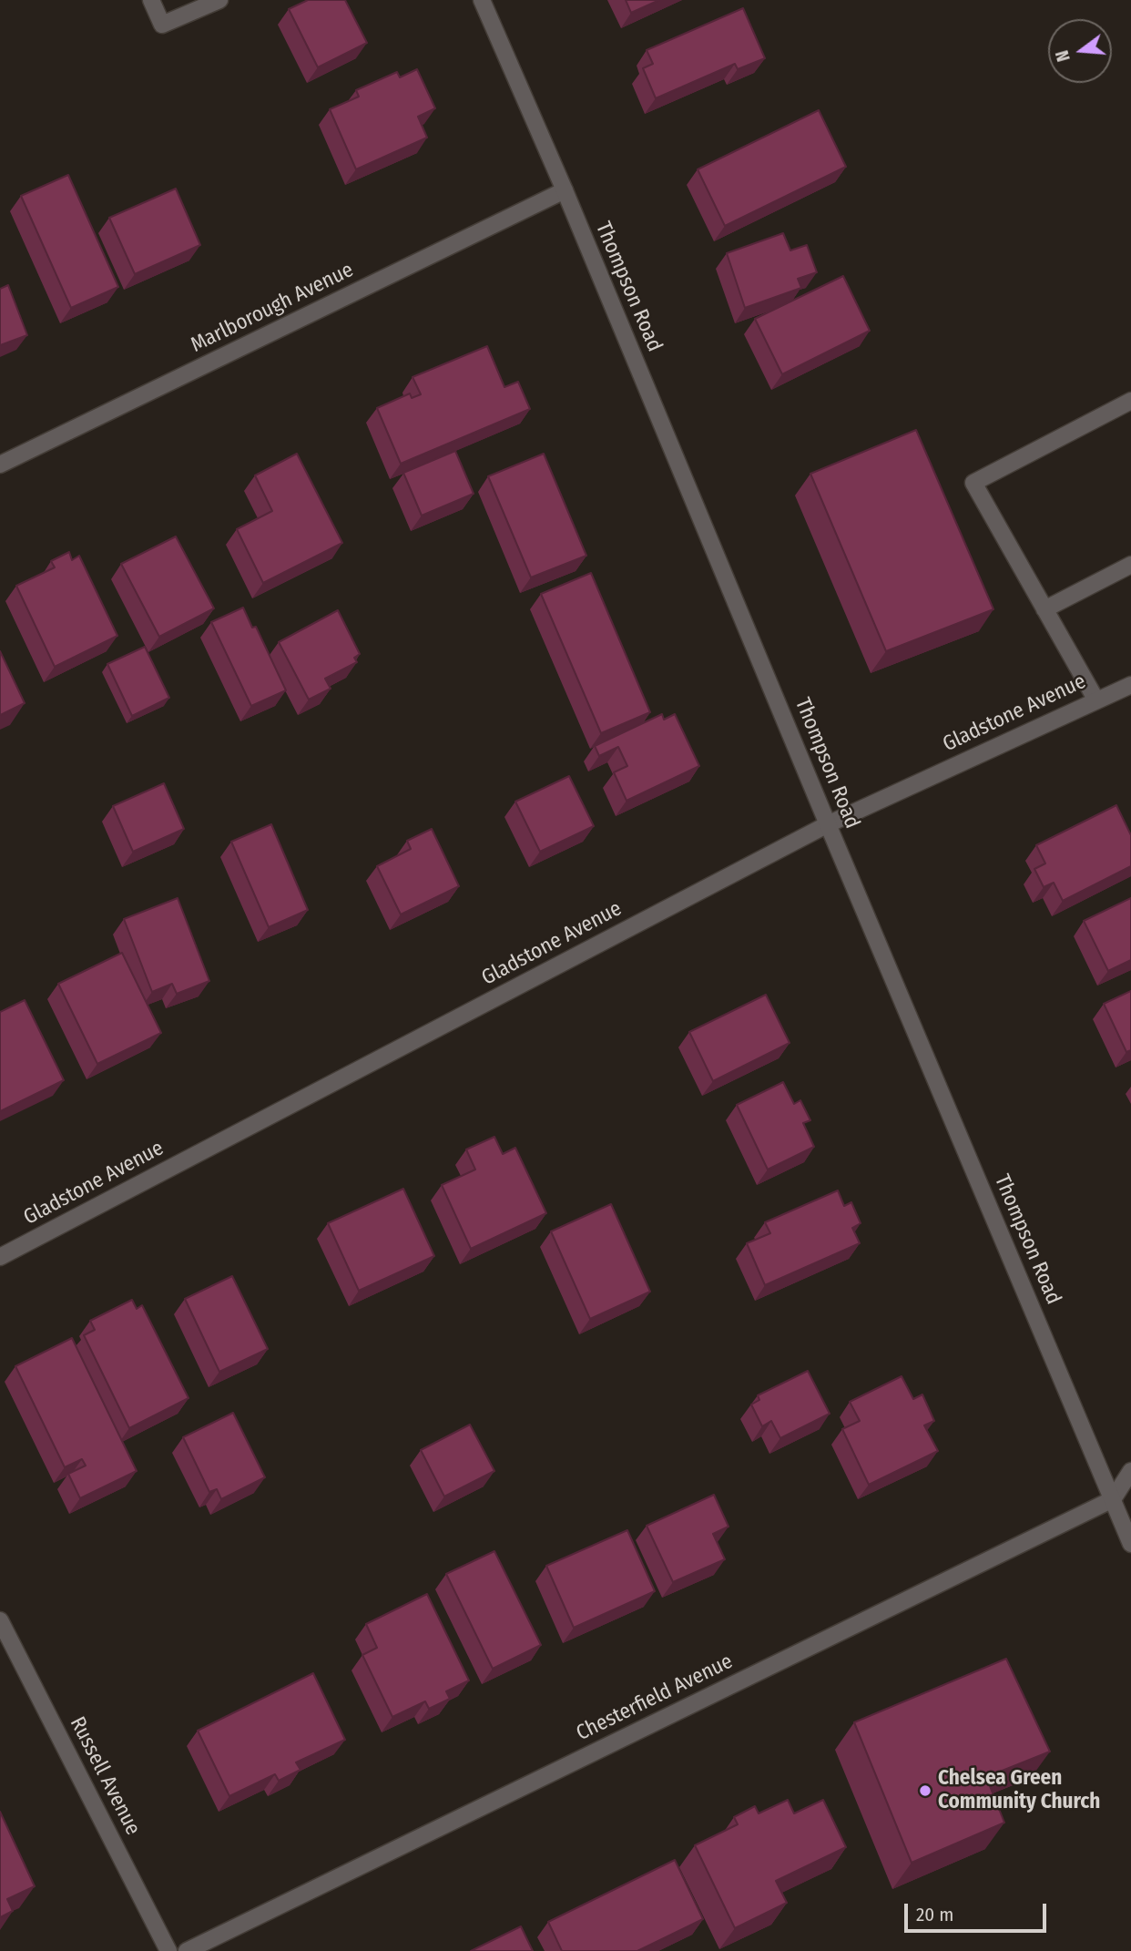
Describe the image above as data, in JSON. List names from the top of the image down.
{
  "streets": {
    "street": [
      "Thompson Road",
      "Marlborough Avenue",
      "Gladstone Avenue",
      "Chesterfield Avenue",
      "Russell Avenue"
    ]
  },
  "crossings": [
    ["Thompson Road", "Marlborough Avenue"],
    ["Thompson Road", "Gladstone Avenue"],
    ["Thompson Road", "Chesterfield Avenue"]
  ],
  "places": ["Chelsea Green Community Church"],
  "scale_bar": "20 m",
  "north": "left"
}
